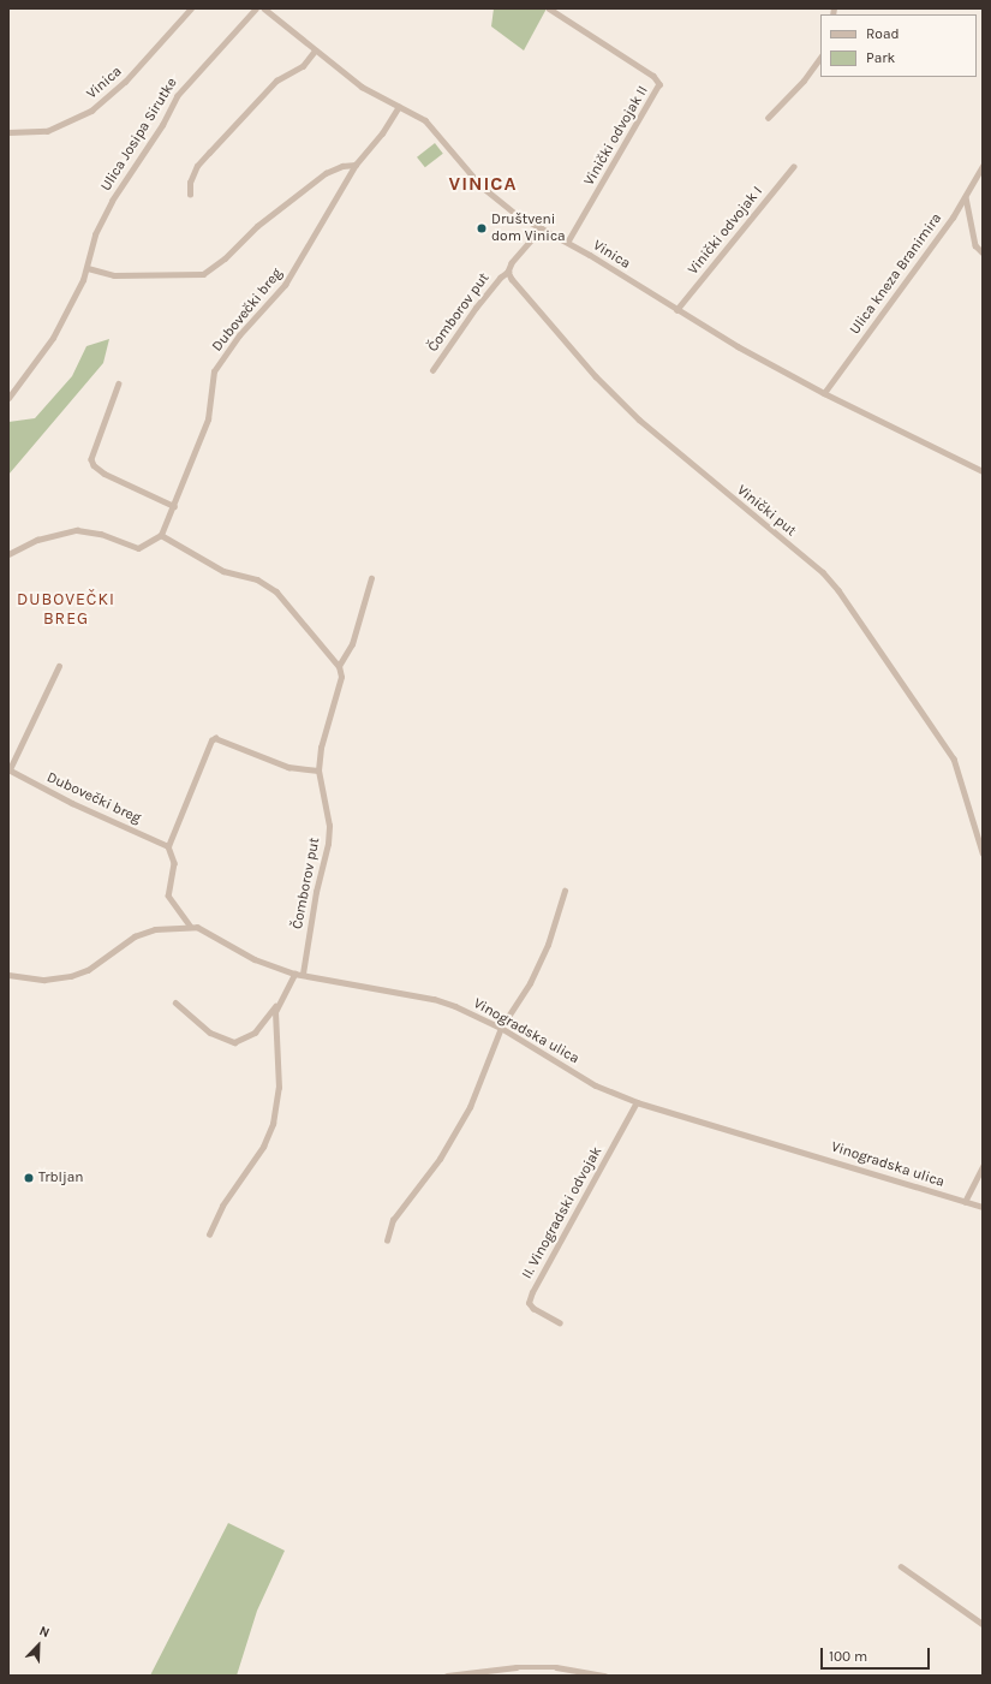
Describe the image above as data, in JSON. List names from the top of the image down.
{
  "streets": {
    "street": [
      "Vinica",
      "Ulica Josipa Sirutke",
      "Vinički odvojak II",
      "Vinički odvojak I",
      "Ulica kneza Branimira",
      "Dubovečki breg",
      "Čomborov put",
      "Vinički put",
      "Vinogradska ulica",
      "II. Vinogradski odvojak"
    ]
  },
  "crossings": [
    ["Vinica", "Vinički odvojak II"],
    ["Vinica", "Vinički odvojak I"],
    ["Vinica", "Ulica kneza Branimira"],
    ["Vinica", "Dubovečki breg"],
    ["Čomborov put", "Vinički put"],
    ["Čomborov put", "Vinogradska ulica"],
    ["Vinogradska ulica", "II. Vinogradski odvojak"]
  ],
  "districts": ["VINICA", "DUBOVEČKI BREG"],
  "places": ["Društveni dom Vinica", "Trbljan"],
  "legend": ["Road", "Park"],
  "scale_bar": "100 m",
  "north": "top right"
}
